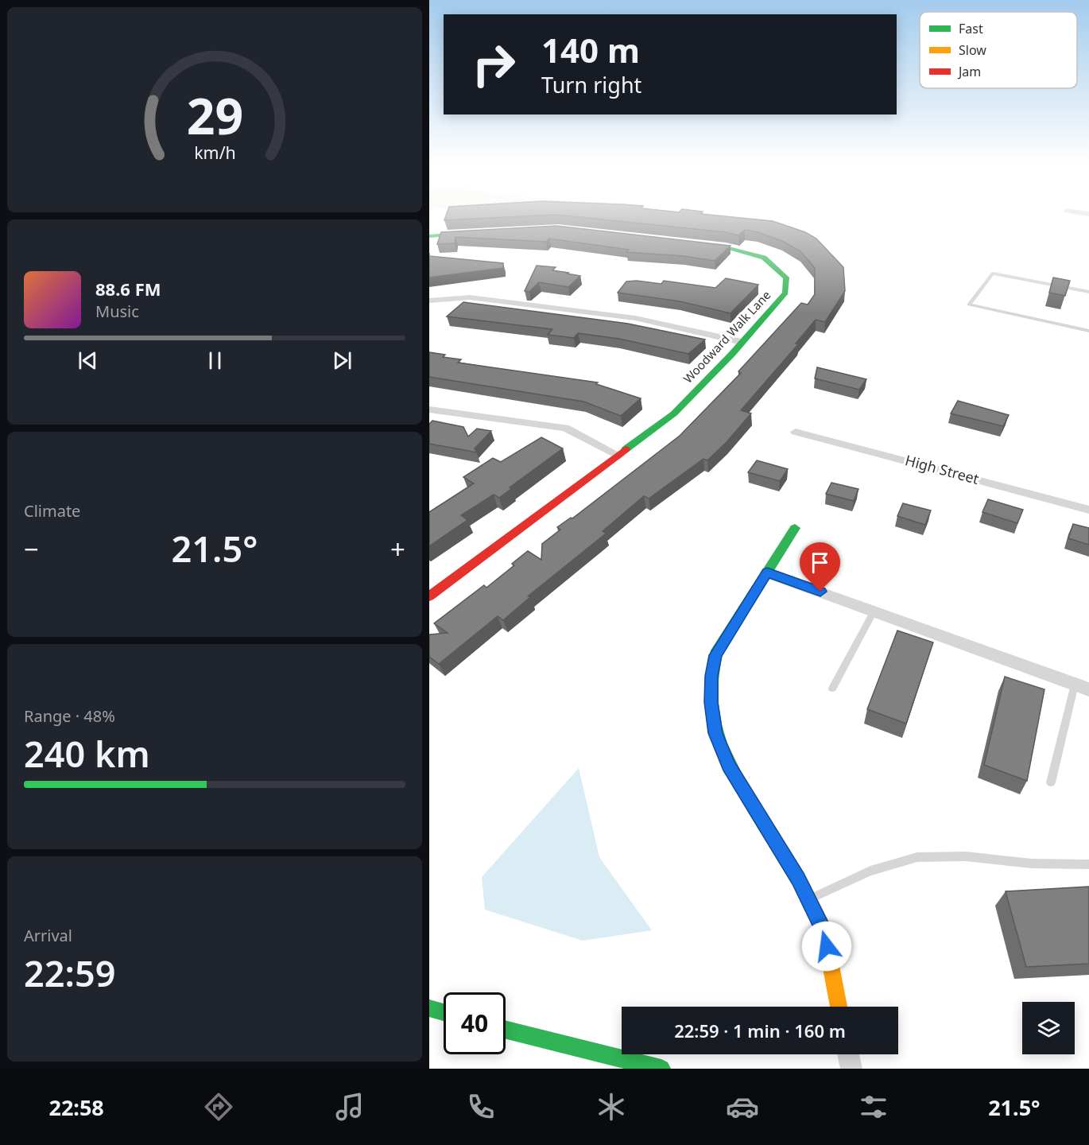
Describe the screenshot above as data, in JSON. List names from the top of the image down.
{
  "streets": {
    "street": ["Woodward Walk Lane", "High Street"]
  },
  "legend": ["Fast", "Slow", "Jam"],
  "page": {
    "turn": ["140 m", "Turn right"],
    "song": ["88.6 FM", "Music"],
    "tile": [
      "Climate",
      ["Range · 48%", "240 km"],
      ["Arrival", "22:59"]
    ],
    "heat": ["−", "21.5°", "+"],
    "limit": "40",
    "trip": "22:59 · 1 min · 160 m",
    "tabs": ["22:58", "21.5°"],
    "gauge": ["29", "km/h"]
  }
}
